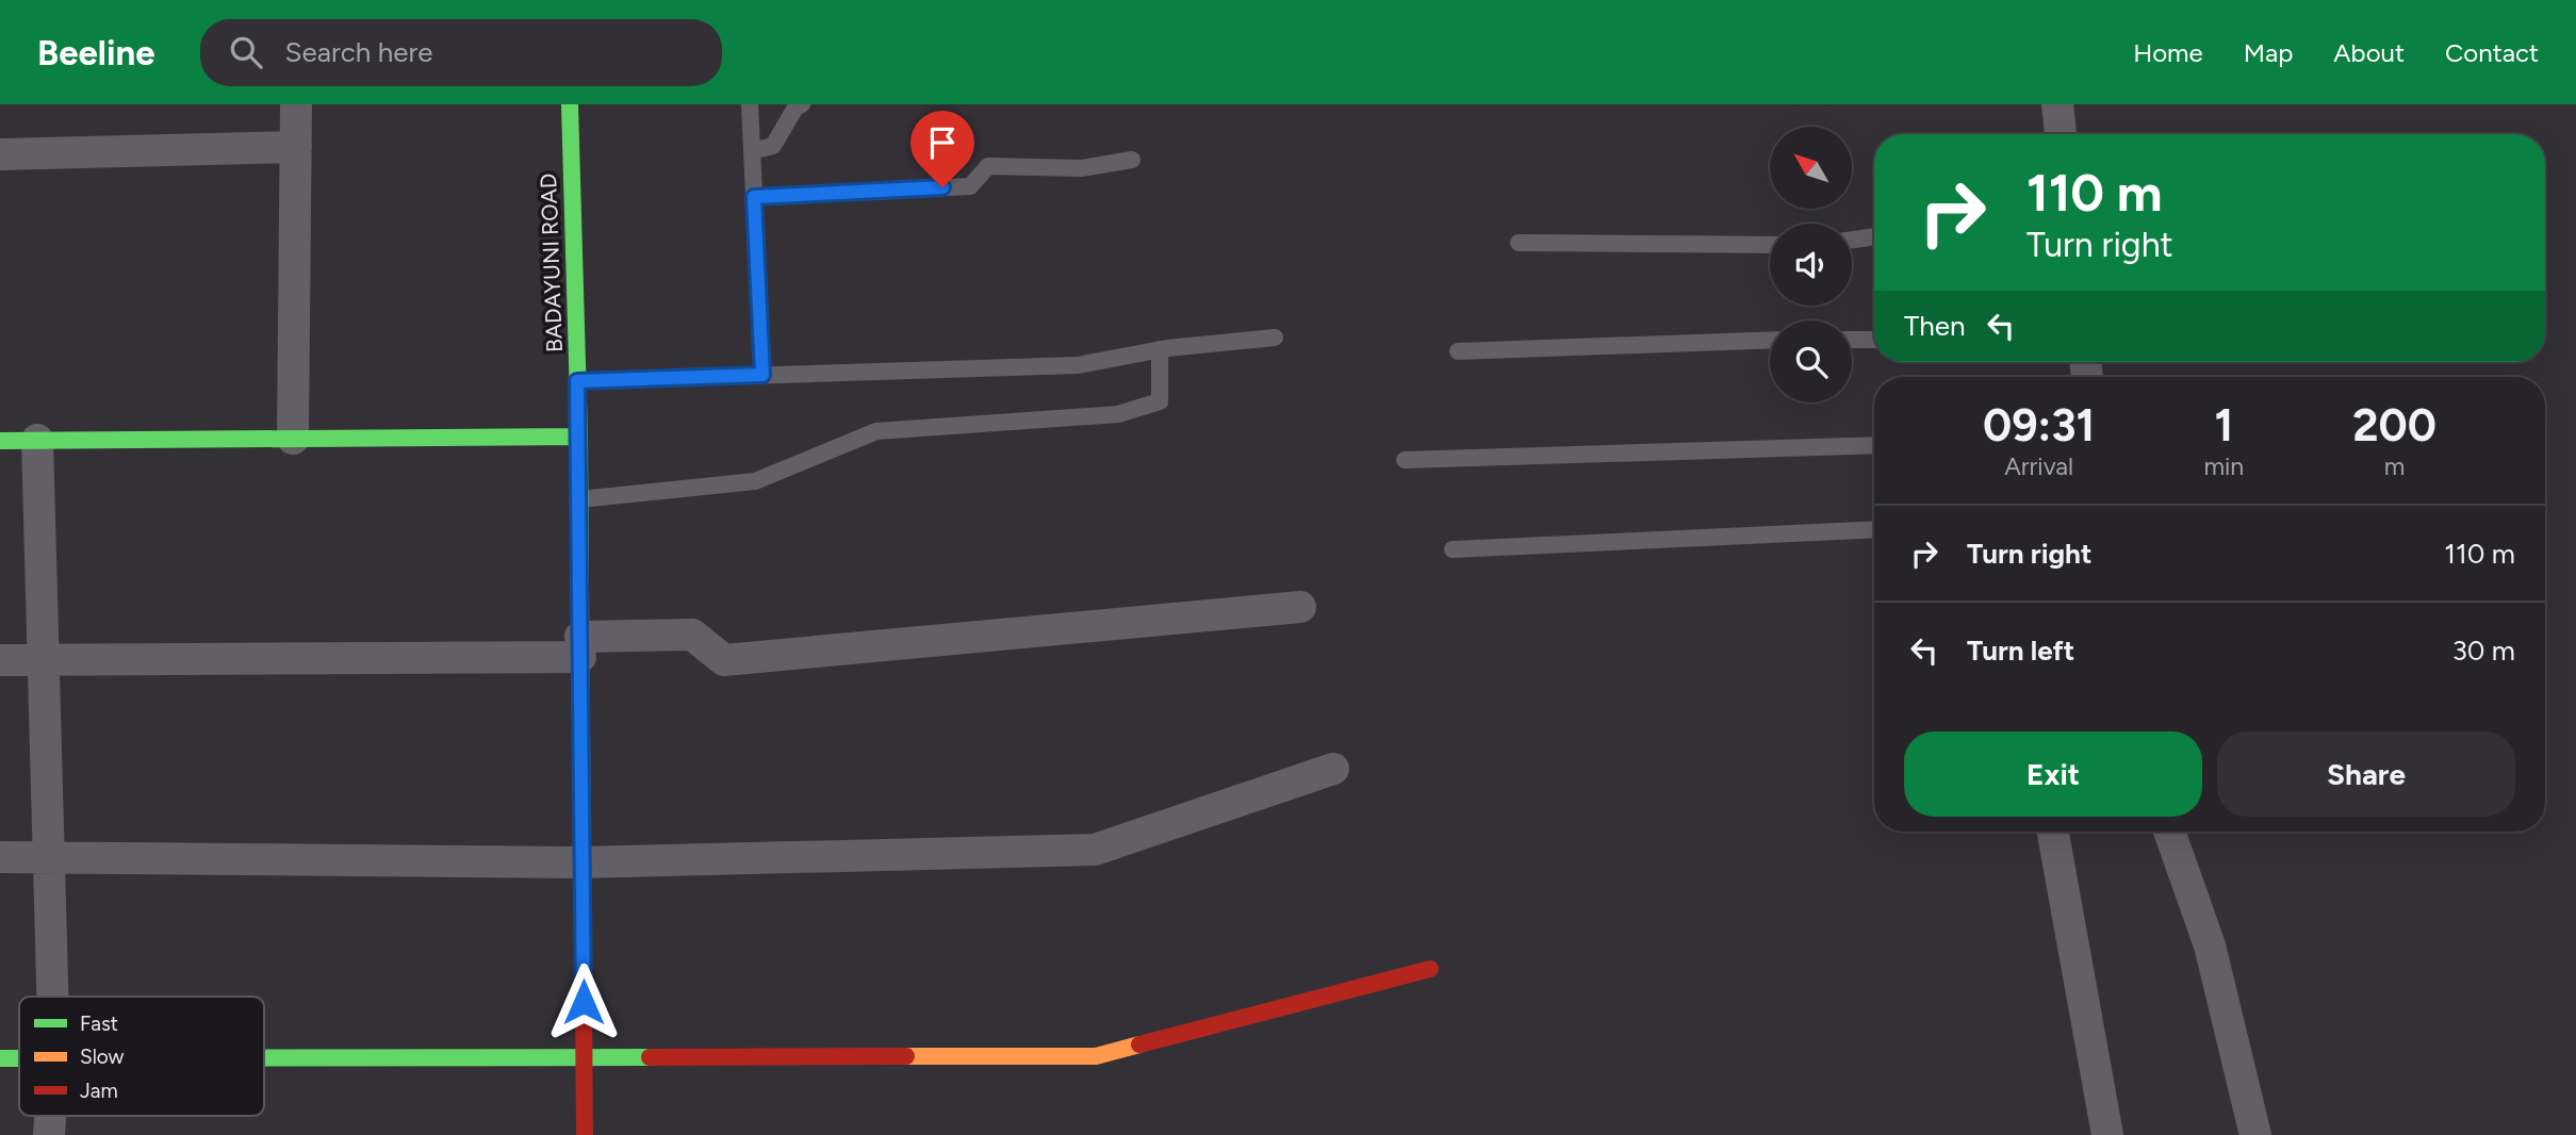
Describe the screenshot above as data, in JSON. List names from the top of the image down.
{
  "streets": {
    "street": ["BADAYUNI ROAD"]
  },
  "legend": ["Fast", "Slow", "Jam"],
  "north": "top left",
  "page": {
    "header": "Beeline",
    "search": "Search here",
    "nav": [
      "Home",
      "Map",
      "About",
      "Contact"
    ],
    "turn": ["110 m", "Turn right"],
    "then": "Then",
    "eta": [
      "09:31",
      "Arrival",
      "1",
      "min",
      "200",
      "m"
    ],
    "list": [
      {
        "name": "Turn right",
        "value": "110 m"
      },
      {
        "name": "Turn left",
        "value": "30 m"
      }
    ],
    "buttons": ["Exit", "Share"]
  }
}
